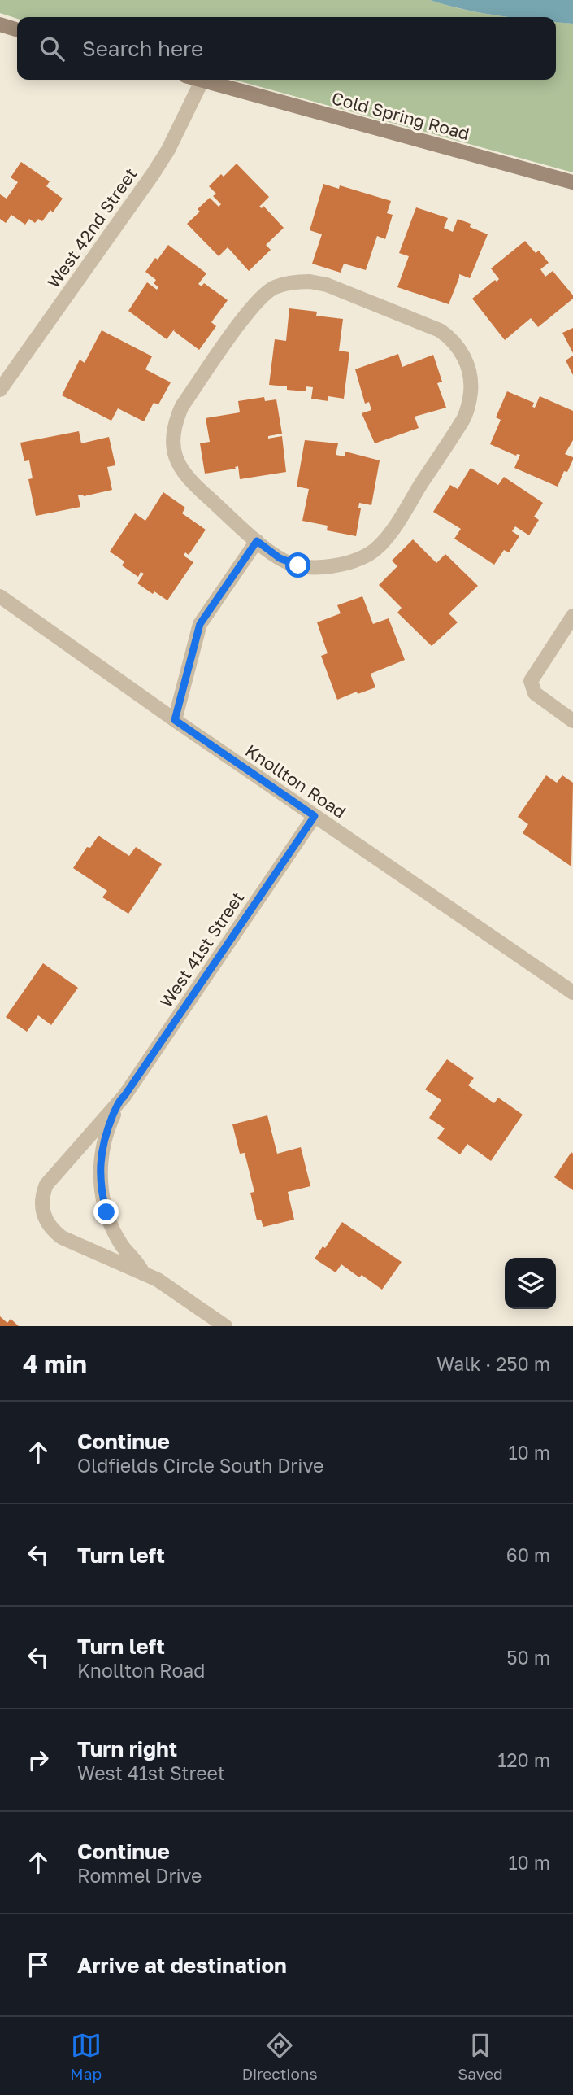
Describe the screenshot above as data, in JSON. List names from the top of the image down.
{
  "streets": {
    "street": [
      "Cold Spring Road",
      "West 42nd Street",
      "Knollton Road",
      "West 41st Street"
    ]
  },
  "crossings": [
    ["Cold Spring Road", "West 42nd Street"],
    ["Knollton Road", "West 41st Street"]
  ],
  "page": {
    "search": "Search here",
    "heading": ["4 min", "Walk · 250 m"],
    "list": [
      ["Continue", "Oldfields Circle South Drive", "10 m"],
      ["Turn left", "60 m"],
      ["Turn left", "Knollton Road", "50 m"],
      ["Turn right", "West 41st Street", "120 m"],
      ["Continue", "Rommel Drive", "10 m"],
      "Arrive at destination"
    ],
    "nav": ["Map", "Directions", "Saved"]
  }
}
